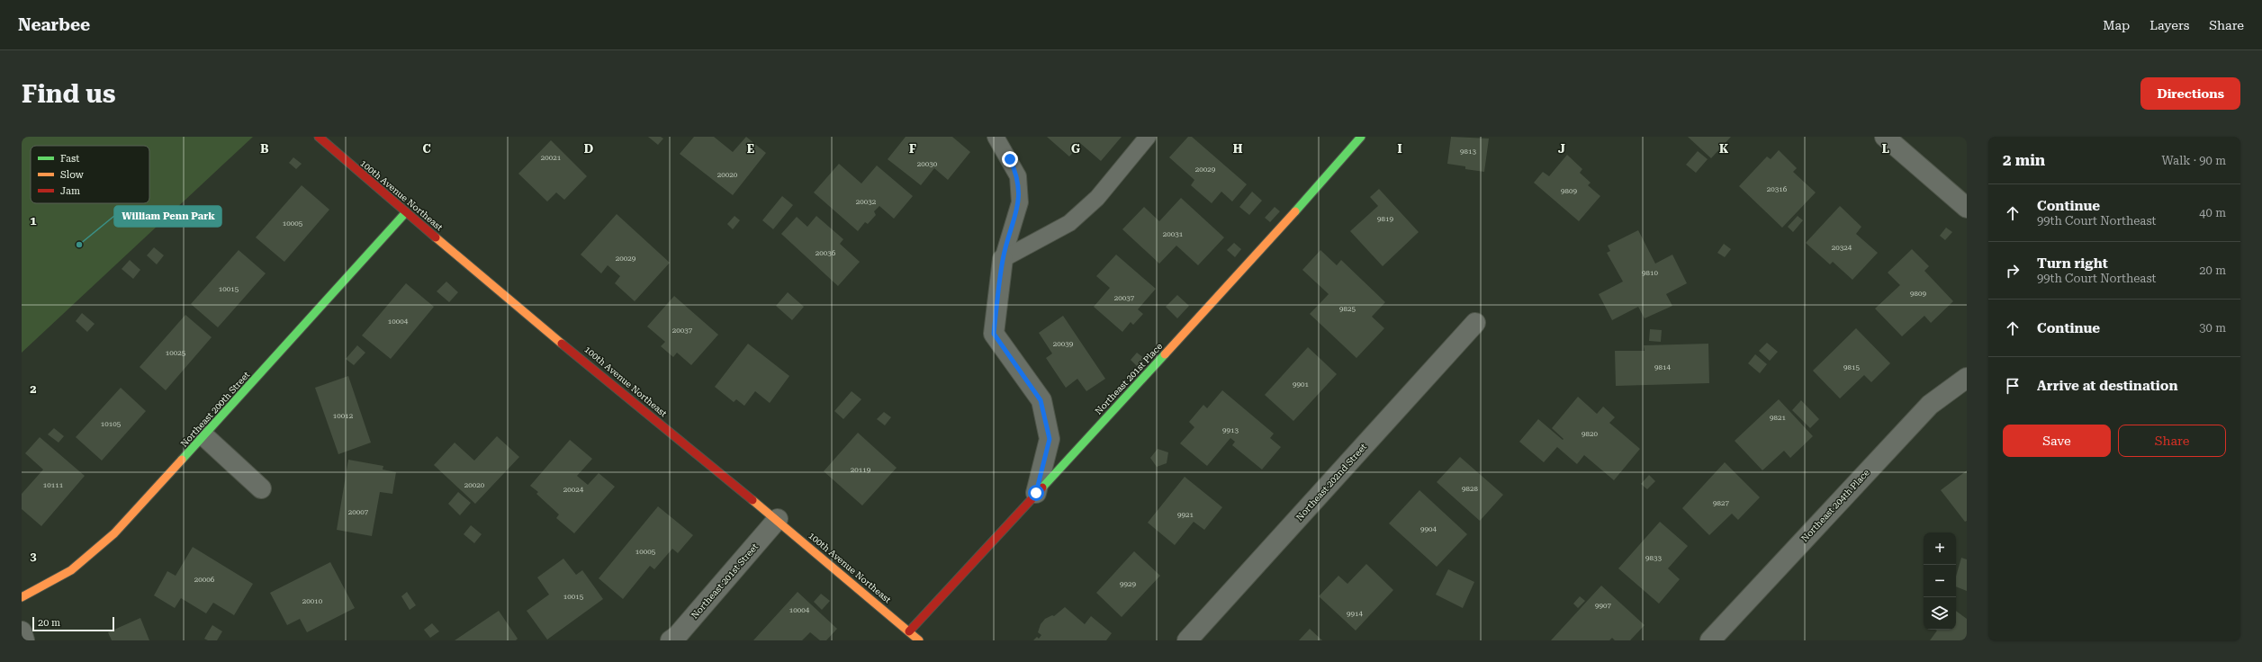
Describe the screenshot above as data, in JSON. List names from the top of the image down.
{
  "streets": {
    "street": [
      "100th Avenue Northeast",
      "Northeast 201st Place",
      "Northeast 200th Street",
      "Northeast 202nd Street",
      "Northeast 204th Place",
      "Northeast 201st Street"
    ]
  },
  "crossings": [
    ["100th Avenue Northeast", "Northeast 201st Place"],
    ["100th Avenue Northeast", "Northeast 200th Street"],
    ["100th Avenue Northeast", "Northeast 201st Street"]
  ],
  "places": ["William Penn Park"],
  "house_numbers": [
    "9813",
    "20021",
    "20030",
    "20029",
    "20020",
    "20316",
    "9809",
    "20032",
    "9819",
    "10005",
    "20031",
    "20324",
    "20036",
    "20029",
    "9810",
    "10015",
    "9809",
    "20037",
    "9825",
    "10004",
    "20037",
    "20039",
    "10025",
    "9814",
    "9815",
    "9901",
    "10012",
    "9821",
    "10105",
    "9913",
    "9820",
    "20119",
    "10111",
    "20020",
    "9828",
    "20024",
    "9827",
    "20007",
    "9921",
    "9904",
    "10005",
    "9833",
    "20006",
    "9929",
    "10015",
    "20010",
    "9907",
    "10004",
    "9914"
  ],
  "legend": ["Fast", "Slow", "Jam"],
  "scale_bar": "20 m",
  "page": {
    "header": "Nearbee",
    "nav": ["Map", "Layers", "Share"],
    "buttons": [
      "Directions",
      ["Save", "Share"]
    ],
    "title": "Find us",
    "heading": ["2 min", "Walk · 90 m"],
    "list": [
      ["Continue", "99th Court Northeast", "40 m"],
      ["Turn right", "99th Court Northeast", "20 m"],
      ["Continue", "30 m"],
      "Arrive at destination"
    ],
    "map_buttons": ["+", "−"],
    "scale": "20 m"
  },
  "grid": {
    "columns": [
      "B",
      "C",
      "D",
      "E",
      "F",
      "G",
      "H",
      "I",
      "J",
      "K",
      "L"
    ],
    "rows": ["1", "2", "3"]
  }
}
